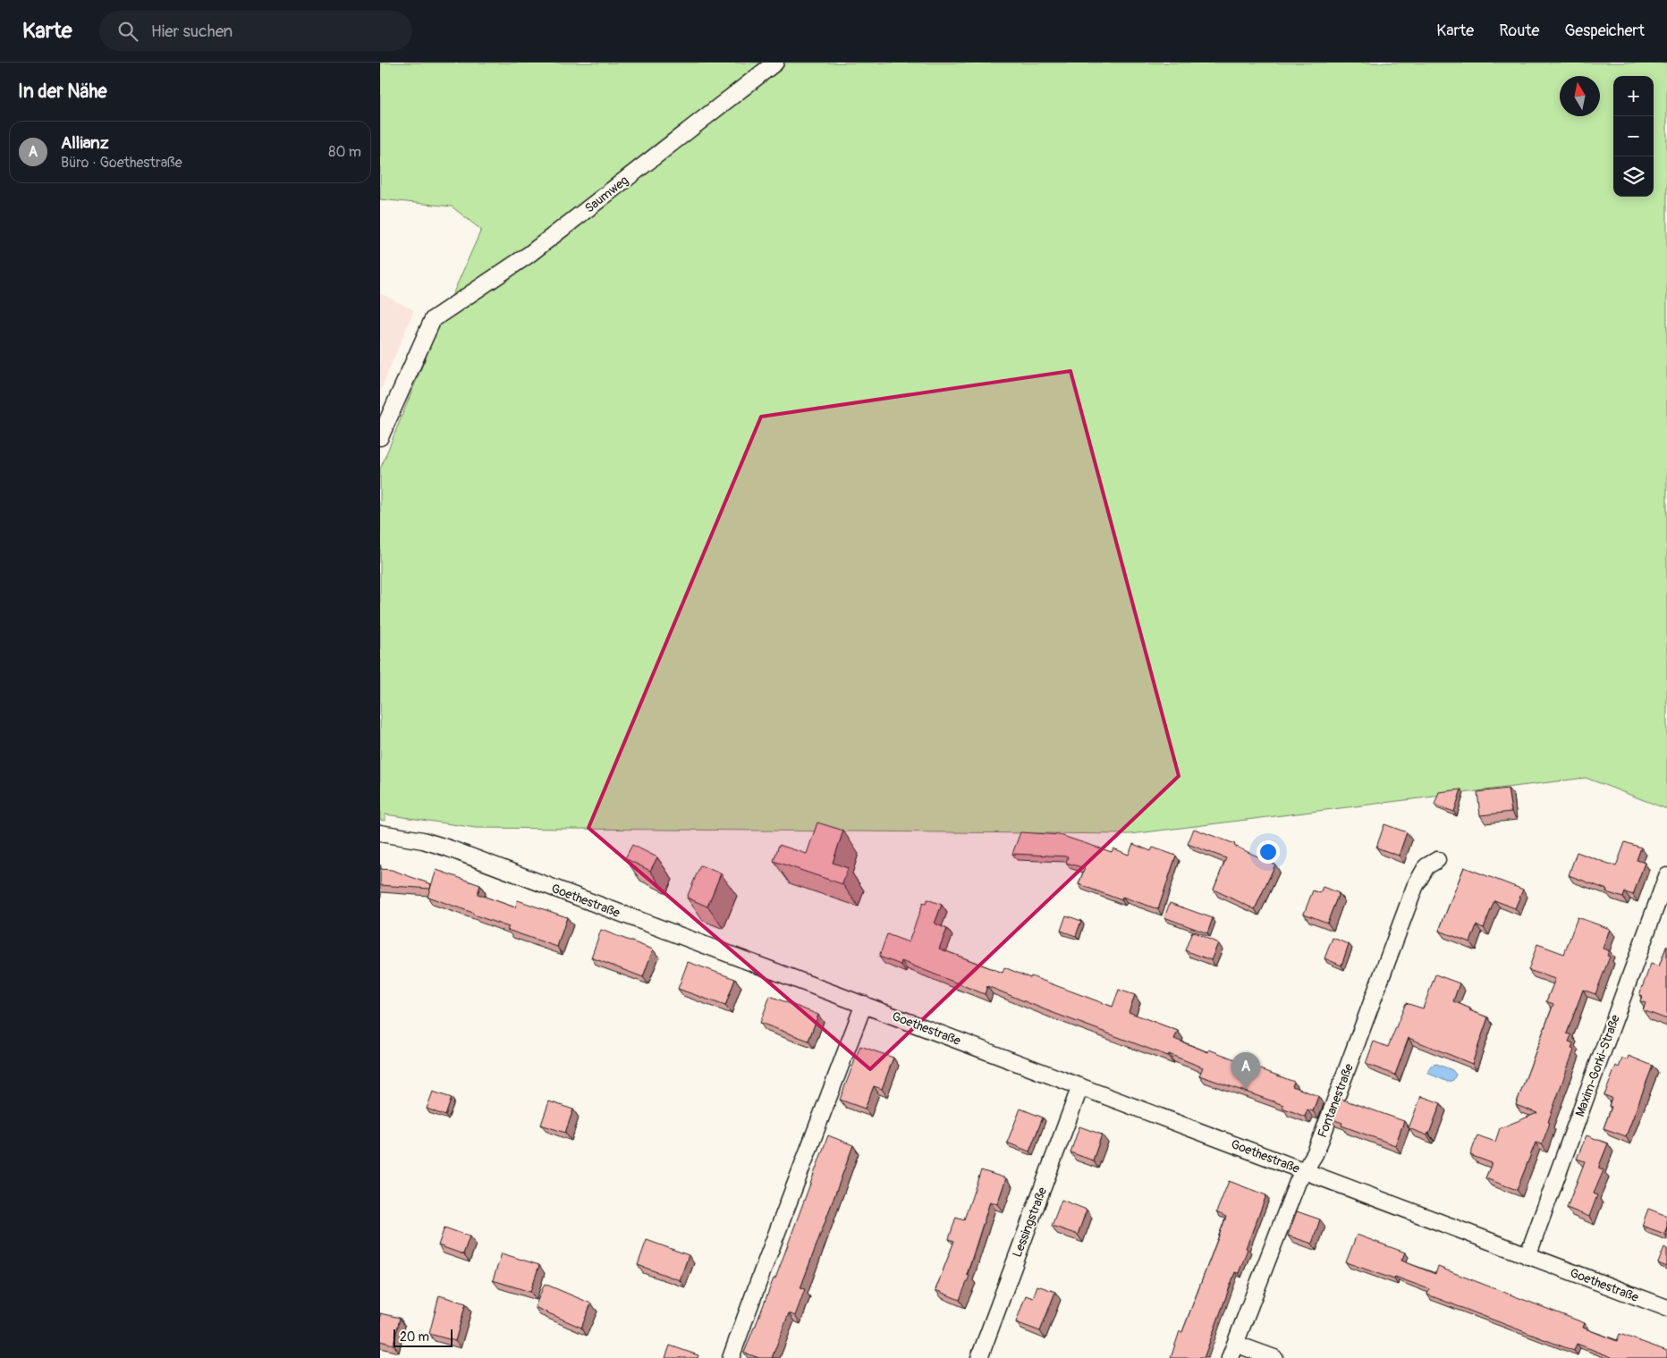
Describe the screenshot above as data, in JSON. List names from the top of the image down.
{
  "streets": {
    "street": [
      "Saumweg",
      "Goethestraße",
      "Maxim-Gorki-Straße",
      "Fontanestraße",
      "Lessingstraße"
    ]
  },
  "crossings": [
    ["Goethestraße", "Maxim-Gorki-Straße"],
    ["Goethestraße", "Fontanestraße"],
    ["Goethestraße", "Lessingstraße"]
  ],
  "scale_bar": "20 m",
  "north": "top",
  "page": {
    "header": "Karte",
    "search": "Hier suchen",
    "nav": ["Karte", "Route", "Gespeichert"],
    "heading": "In der Nähe",
    "map_buttons": ["+", "−"],
    "list": [
      {
        "mark": "A",
        "name": "Allianz",
        "note": "Büro · Goethestraße",
        "value": "80 m"
      }
    ],
    "pins": "A",
    "scale": "20 m"
  }
}
